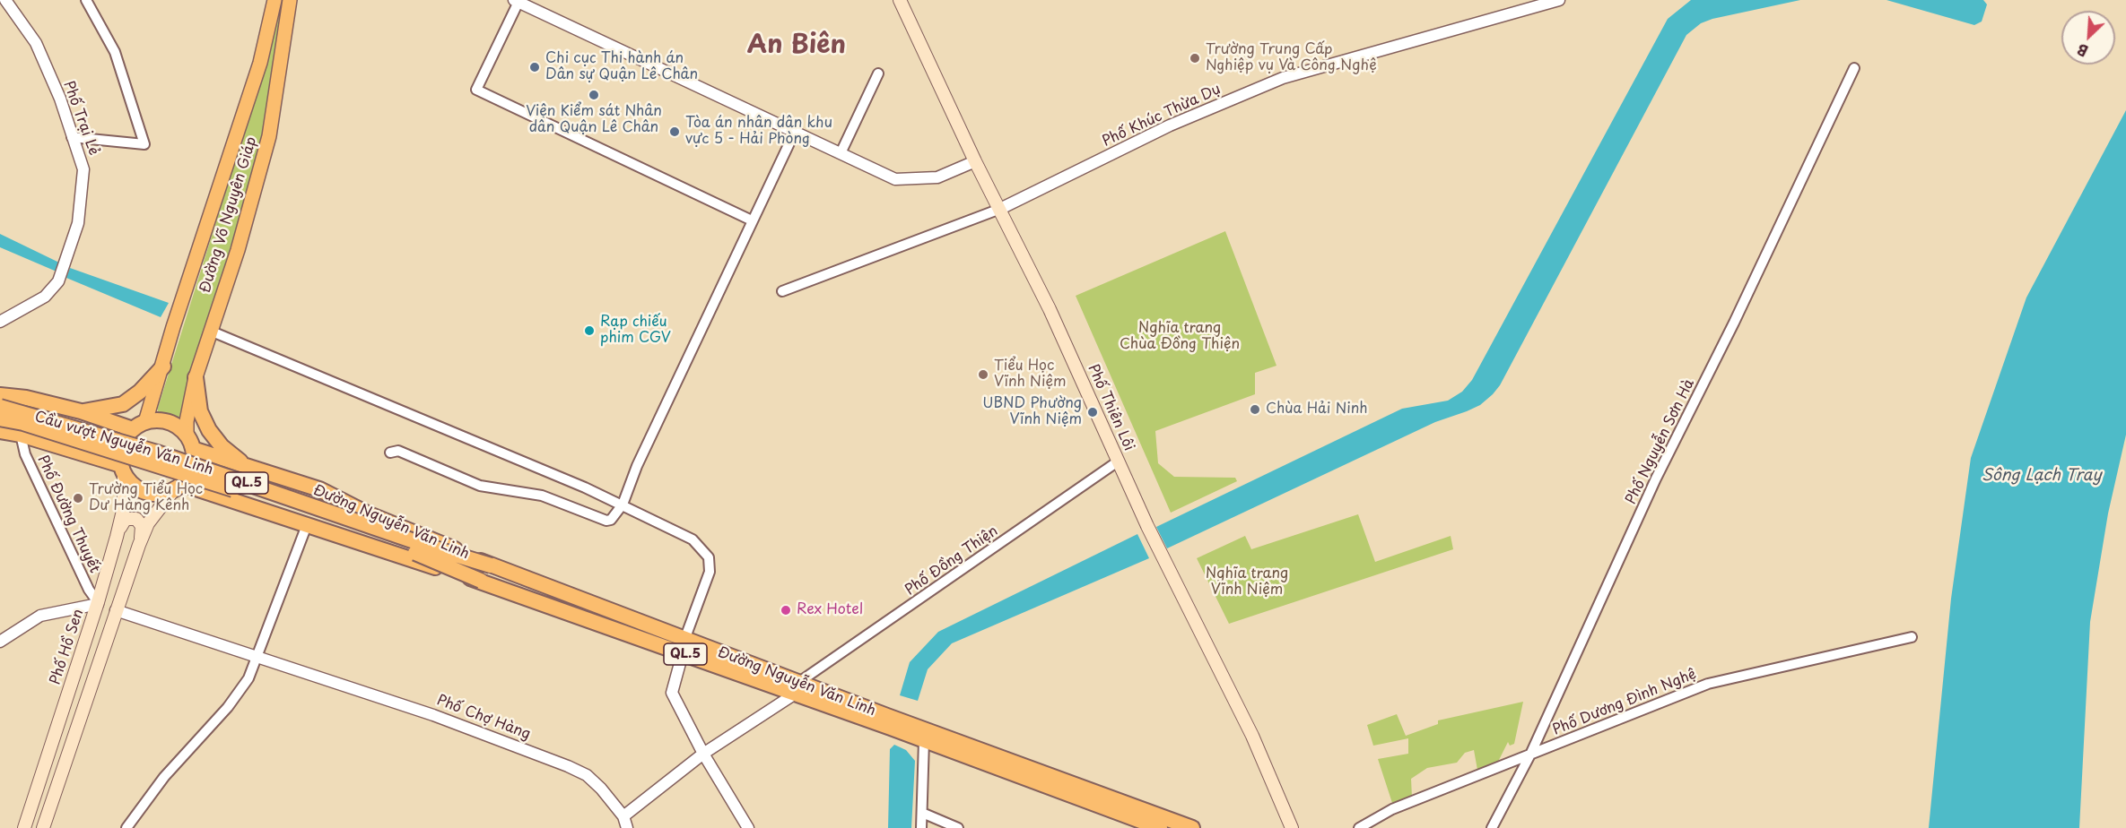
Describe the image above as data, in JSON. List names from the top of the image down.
{
  "streets": {
    "highway": ["Cầu vượt Nguyễn Văn Linh", "QL.5", "Đường Nguyễn Văn Linh"],
    "main road": ["Đường Võ Nguyên Giáp", "Phố Thiên Lôi", "Phố Hồ Sen"],
    "street": [
      "Phố Khúc Thừa Dụ",
      "Phố Trại Lẻ",
      "Phố Nguyễn Sơn Hà",
      "Phố Đường Thuyết",
      "Phố Đồng Thiện",
      "Phố Dương Đình Nghệ",
      "Phố Chợ Hàng"
    ]
  },
  "crossings": [
    ["Phố Khúc Thừa Dụ", "Phố Thiên Lôi"],
    ["Đường Võ Nguyên Giáp", "Đường Nguyễn Văn Linh"],
    ["Đường Võ Nguyên Giáp", "Phố Hồ Sen"],
    ["Phố Thiên Lôi", "Phố Đồng Thiện"],
    ["Phố Nguyễn Sơn Hà", "Phố Dương Đình Nghệ"],
    ["Cầu vượt Nguyễn Văn Linh", "Đường Nguyễn Văn Linh"],
    ["Phố Đường Thuyết", "Phố Hồ Sen"],
    ["Đường Nguyễn Văn Linh", "Phố Đồng Thiện"],
    ["Đường Nguyễn Văn Linh", "Phố Hồ Sen"]
  ],
  "districts": ["An Biên"],
  "water": ["Sông Lạch Tray"],
  "parks": ["Nghĩa trang Chùa Đồng Thiện", "Nghĩa trang Vĩnh Niệm"],
  "places": [
    "Trường Trung Cấp Nghiệp vụ Và Công Nghệ",
    "Chi cục Thi hành án Dân sự Quận Lê Chân",
    "Viện Kiểm sát Nhân dân Quận Lê Chân",
    "Tòa án nhân dân khu vực 5 - Hải Phòng",
    "Rạp chiếu phim CGV",
    "Tiểu Học Vĩnh Niệm",
    "Chùa Hải Ninh",
    "UBND Phường Vĩnh Niệm",
    "Trường Tiểu Học Dư Hàng Kênh",
    "Rex Hotel"
  ],
  "north": "bottom left"
}
